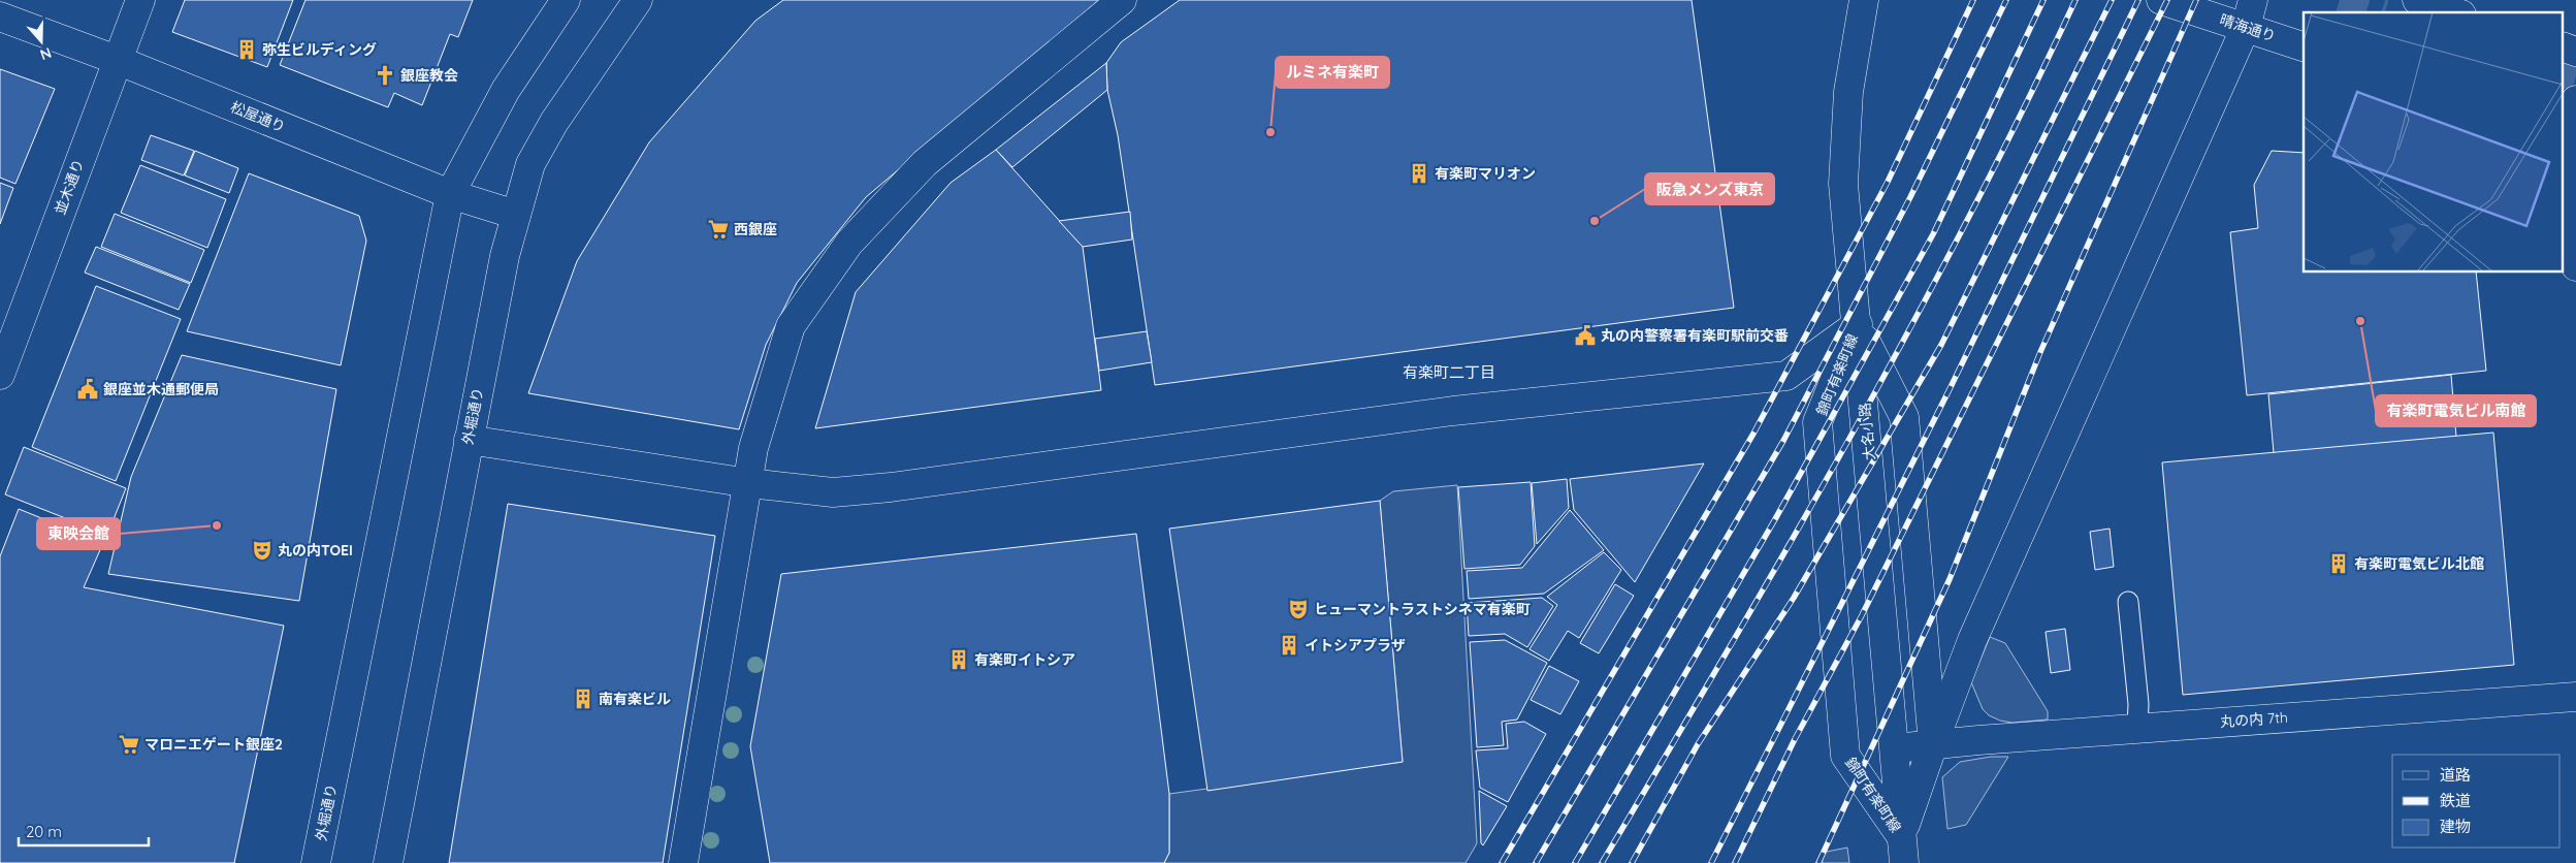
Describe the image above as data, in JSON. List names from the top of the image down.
{
  "streets": {
    "street": [
      "晴海通り",
      "松屋通り",
      "並木通り",
      "錦町有楽町線",
      "外堀通り",
      "大名小路",
      "丸の内 7th"
    ]
  },
  "crossings": [
    ["松屋通り", "並木通り"],
    ["松屋通り", "外堀通り"],
    ["錦町有楽町線", "大名小路"],
    ["錦町有楽町線", "丸の内 7th"],
    ["大名小路", "丸の内 7th"]
  ],
  "districts": ["有楽町二丁目"],
  "places": {
    "building": [
      "弥生ビルディング",
      "有楽町マリオン",
      "有楽町電気ビル北館",
      "イトシアプラザ",
      "有楽町イトシア",
      "南有楽ビル"
    ],
    "church": ["銀座教会"],
    "other": [
      "ルミネ有楽町",
      "阪急メンズ東京",
      "有楽町電気ビル南館",
      "東映会館"
    ],
    "supermarket": ["西銀座", "マロニエゲート銀座2"],
    "public building": ["丸の内警察署有楽町駅前交番", "銀座並木通郵便局"],
    "theatre": ["丸の内TOEI", "ヒューマントラストシネマ有楽町"]
  },
  "legend": ["道路", "鉄道", "建物"],
  "scale_bar": "20 m",
  "north": "bottom"
}
